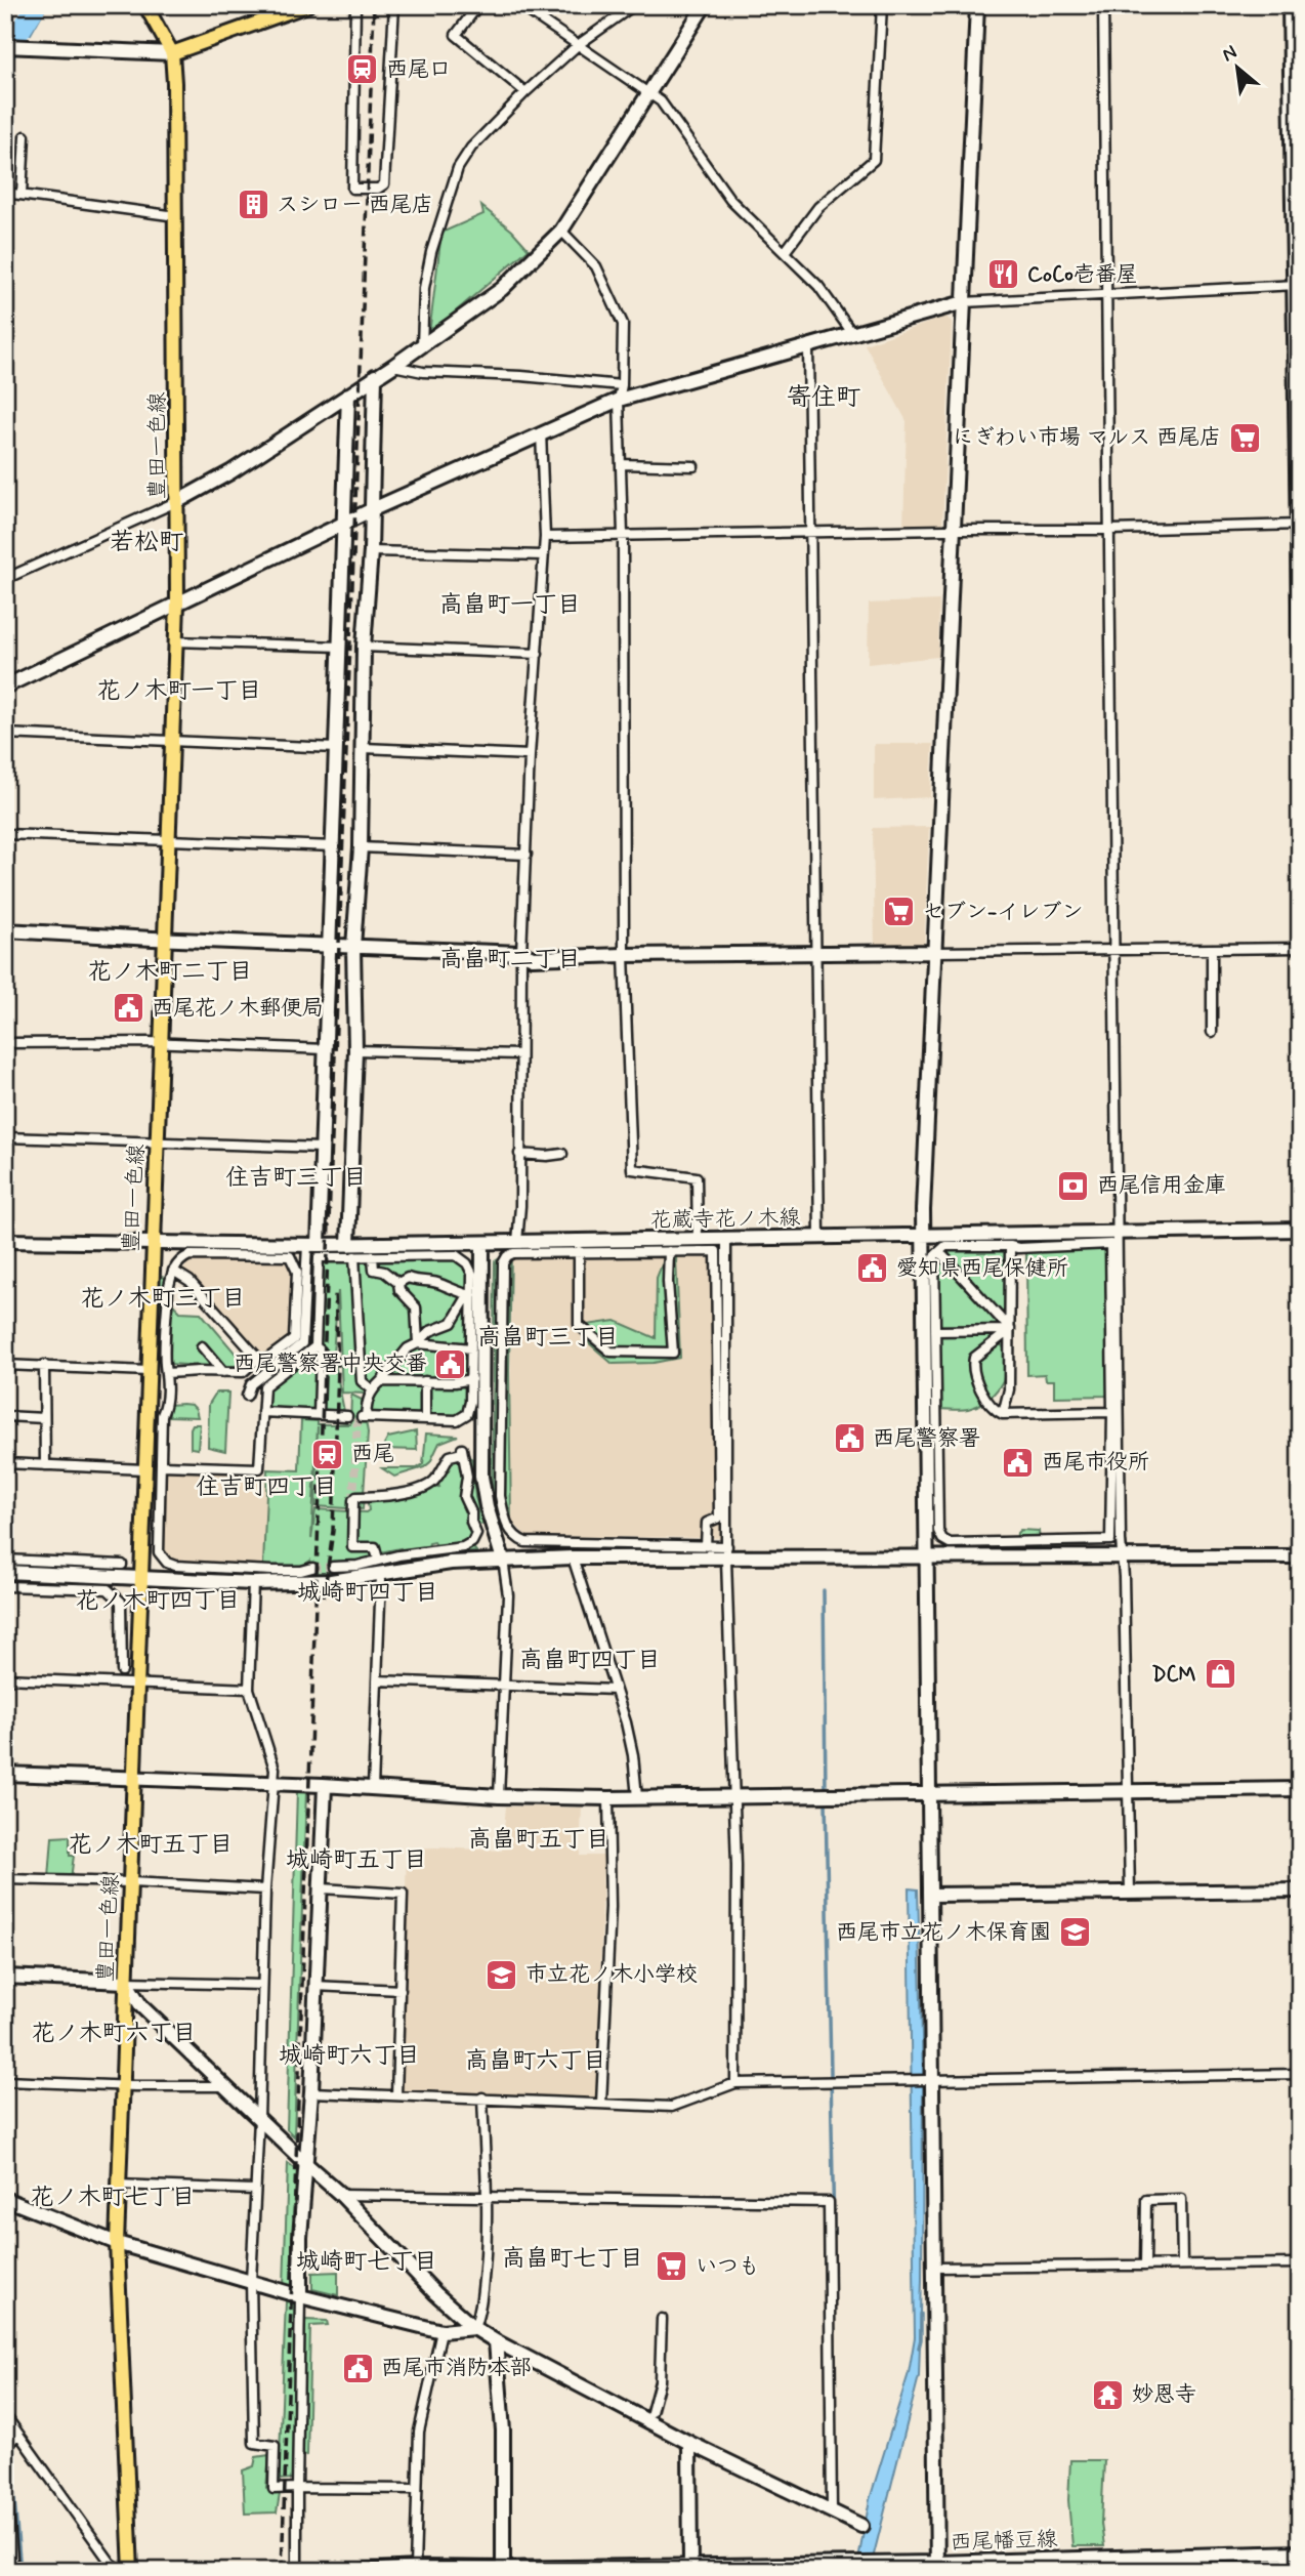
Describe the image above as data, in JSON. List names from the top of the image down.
{
  "streets": {
    "main road": ["豊田一色線"],
    "street": ["花蔵寺花ノ木線", "西尾幡豆線"]
  },
  "crossings": [
    ["豊田一色線", "花蔵寺花ノ木線"]
  ],
  "districts": [
    "寄住町",
    "若松町",
    "高畠町一丁目",
    "花ノ木町一丁目",
    "高畠町二丁目",
    "花ノ木町二丁目",
    "住吉町三丁目",
    "花ノ木町三丁目",
    "高畠町三丁目",
    "住吉町四丁目",
    "城崎町四丁目",
    "花ノ木町四丁目",
    "高畠町四丁目",
    "高畠町五丁目",
    "花ノ木町五丁目",
    "城崎町五丁目",
    "花ノ木町六丁目",
    "城崎町六丁目",
    "高畠町六丁目",
    "花ノ木町七丁目",
    "高畠町七丁目",
    "城崎町七丁目"
  ],
  "places": {
    "station": ["西尾口", "西尾"],
    "building": ["スシロー 西尾店"],
    "restaurant": ["CoCo壱番屋"],
    "supermarket": ["にぎわい市場 マルス 西尾店", "セブン-イレブン", "いつも"],
    "public building": [
      "西尾花ノ木郵便局",
      "愛知県西尾保健所",
      "西尾警察署中央交番",
      "西尾警察署",
      "西尾市役所",
      "西尾市消防本部"
    ],
    "bank": ["西尾信用金庫"],
    "shop": ["DCM"],
    "school or university": ["西尾市立花ノ木保育園", "市立花ノ木小学校"],
    "temple": ["妙恩寺"]
  },
  "north": "top left"
}
